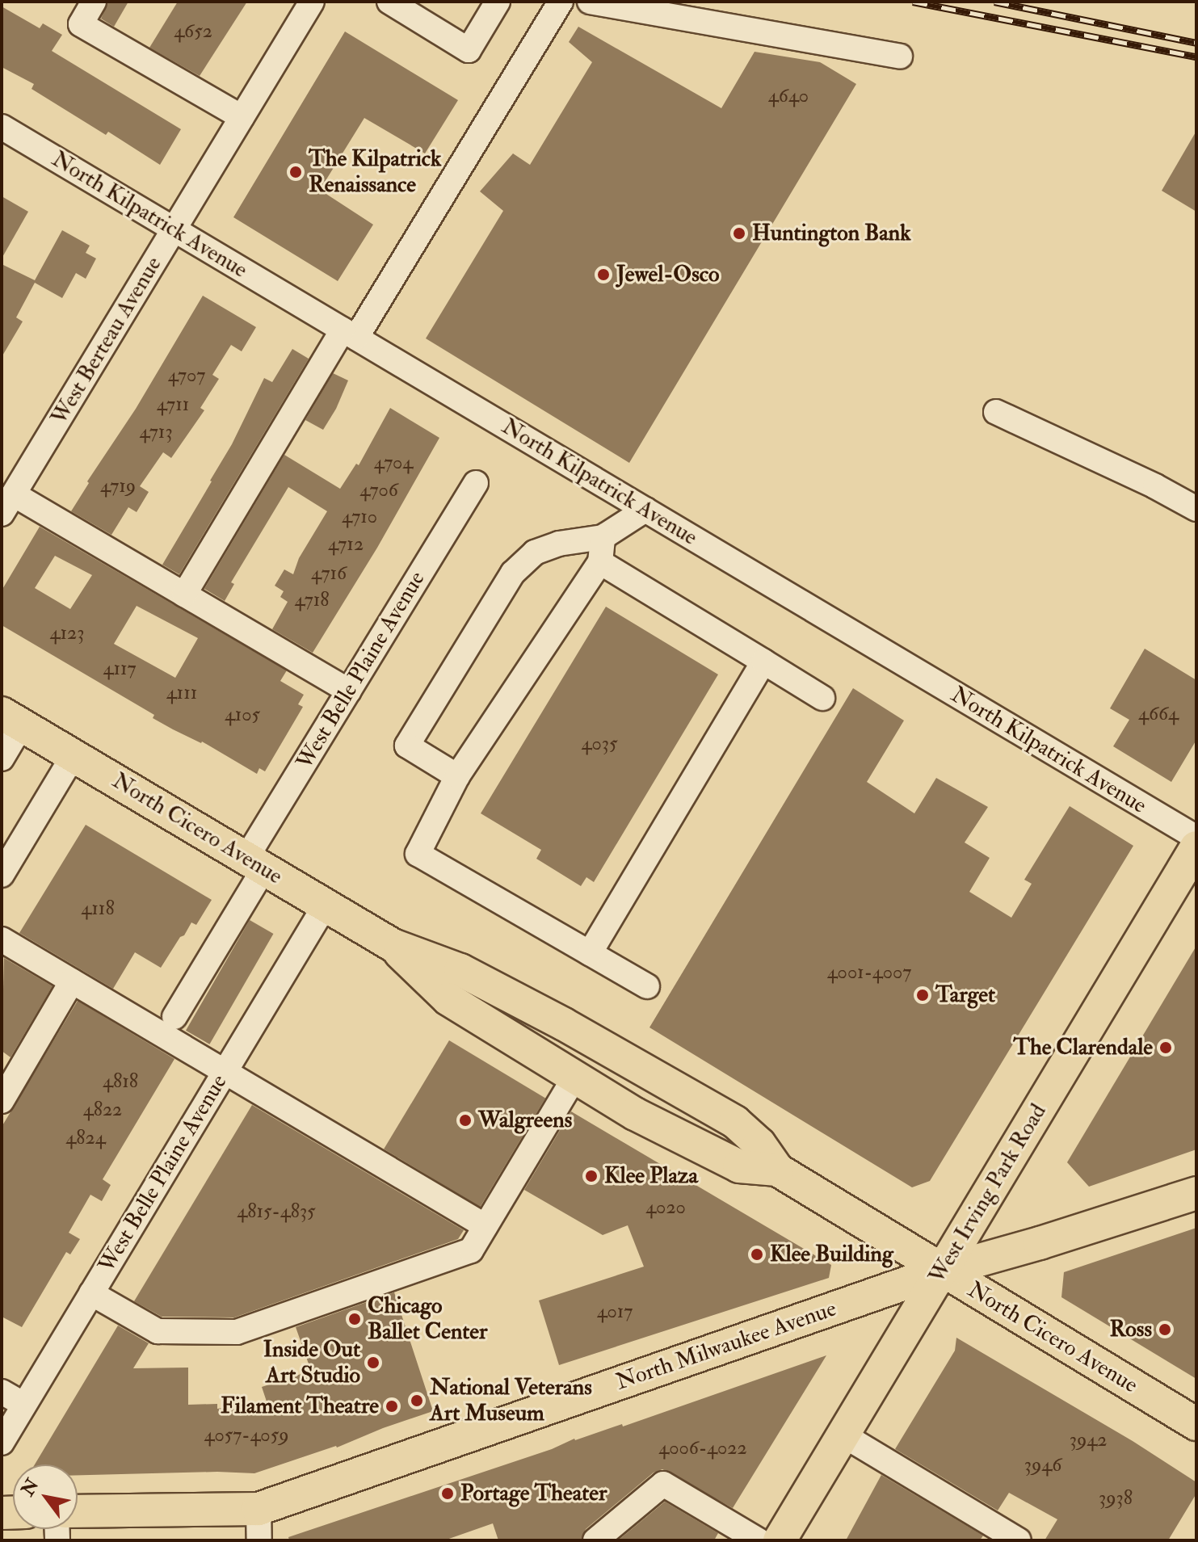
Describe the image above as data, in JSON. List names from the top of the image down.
{
  "streets": {
    "main road": ["North Cicero Avenue", "West Irving Park Road", "North Milwaukee Avenue"],
    "street": ["North Kilpatrick Avenue", "West Berteau Avenue", "West Belle Plaine Avenue"]
  },
  "crossings": [
    ["North Kilpatrick Avenue", "West Berteau Avenue"],
    ["West Belle Plaine Avenue", "North Cicero Avenue"],
    ["North Cicero Avenue", "West Irving Park Road"],
    ["North Cicero Avenue", "North Milwaukee Avenue"],
    ["West Irving Park Road", "North Milwaukee Avenue"]
  ],
  "places": [
    "The Kilpatrick Renaissance",
    "Huntington Bank",
    "Jewel-Osco",
    "Target",
    "The Clarendale",
    "Walgreens",
    "Klee Plaza",
    "Klee Building",
    "Chicago Ballet Center",
    "Ross",
    "Inside Out Art Studio",
    "National Veterans Art Museum",
    "Filament Theatre",
    "Portage Theater"
  ],
  "house_numbers": [
    "4652",
    "4640",
    "4707",
    "4711",
    "4713",
    "4704",
    "4719",
    "4706",
    "4710",
    "4712",
    "4716",
    "4718",
    "4123",
    "4117",
    "4111",
    "4664",
    "4105",
    "4035",
    "4118",
    "4001-4007",
    "4818",
    "4822",
    "4824",
    "4020",
    "4815-4835",
    "4017",
    "4057-4059",
    "3942",
    "4006-4022",
    "3946",
    "3938"
  ],
  "north": "top left"
}
